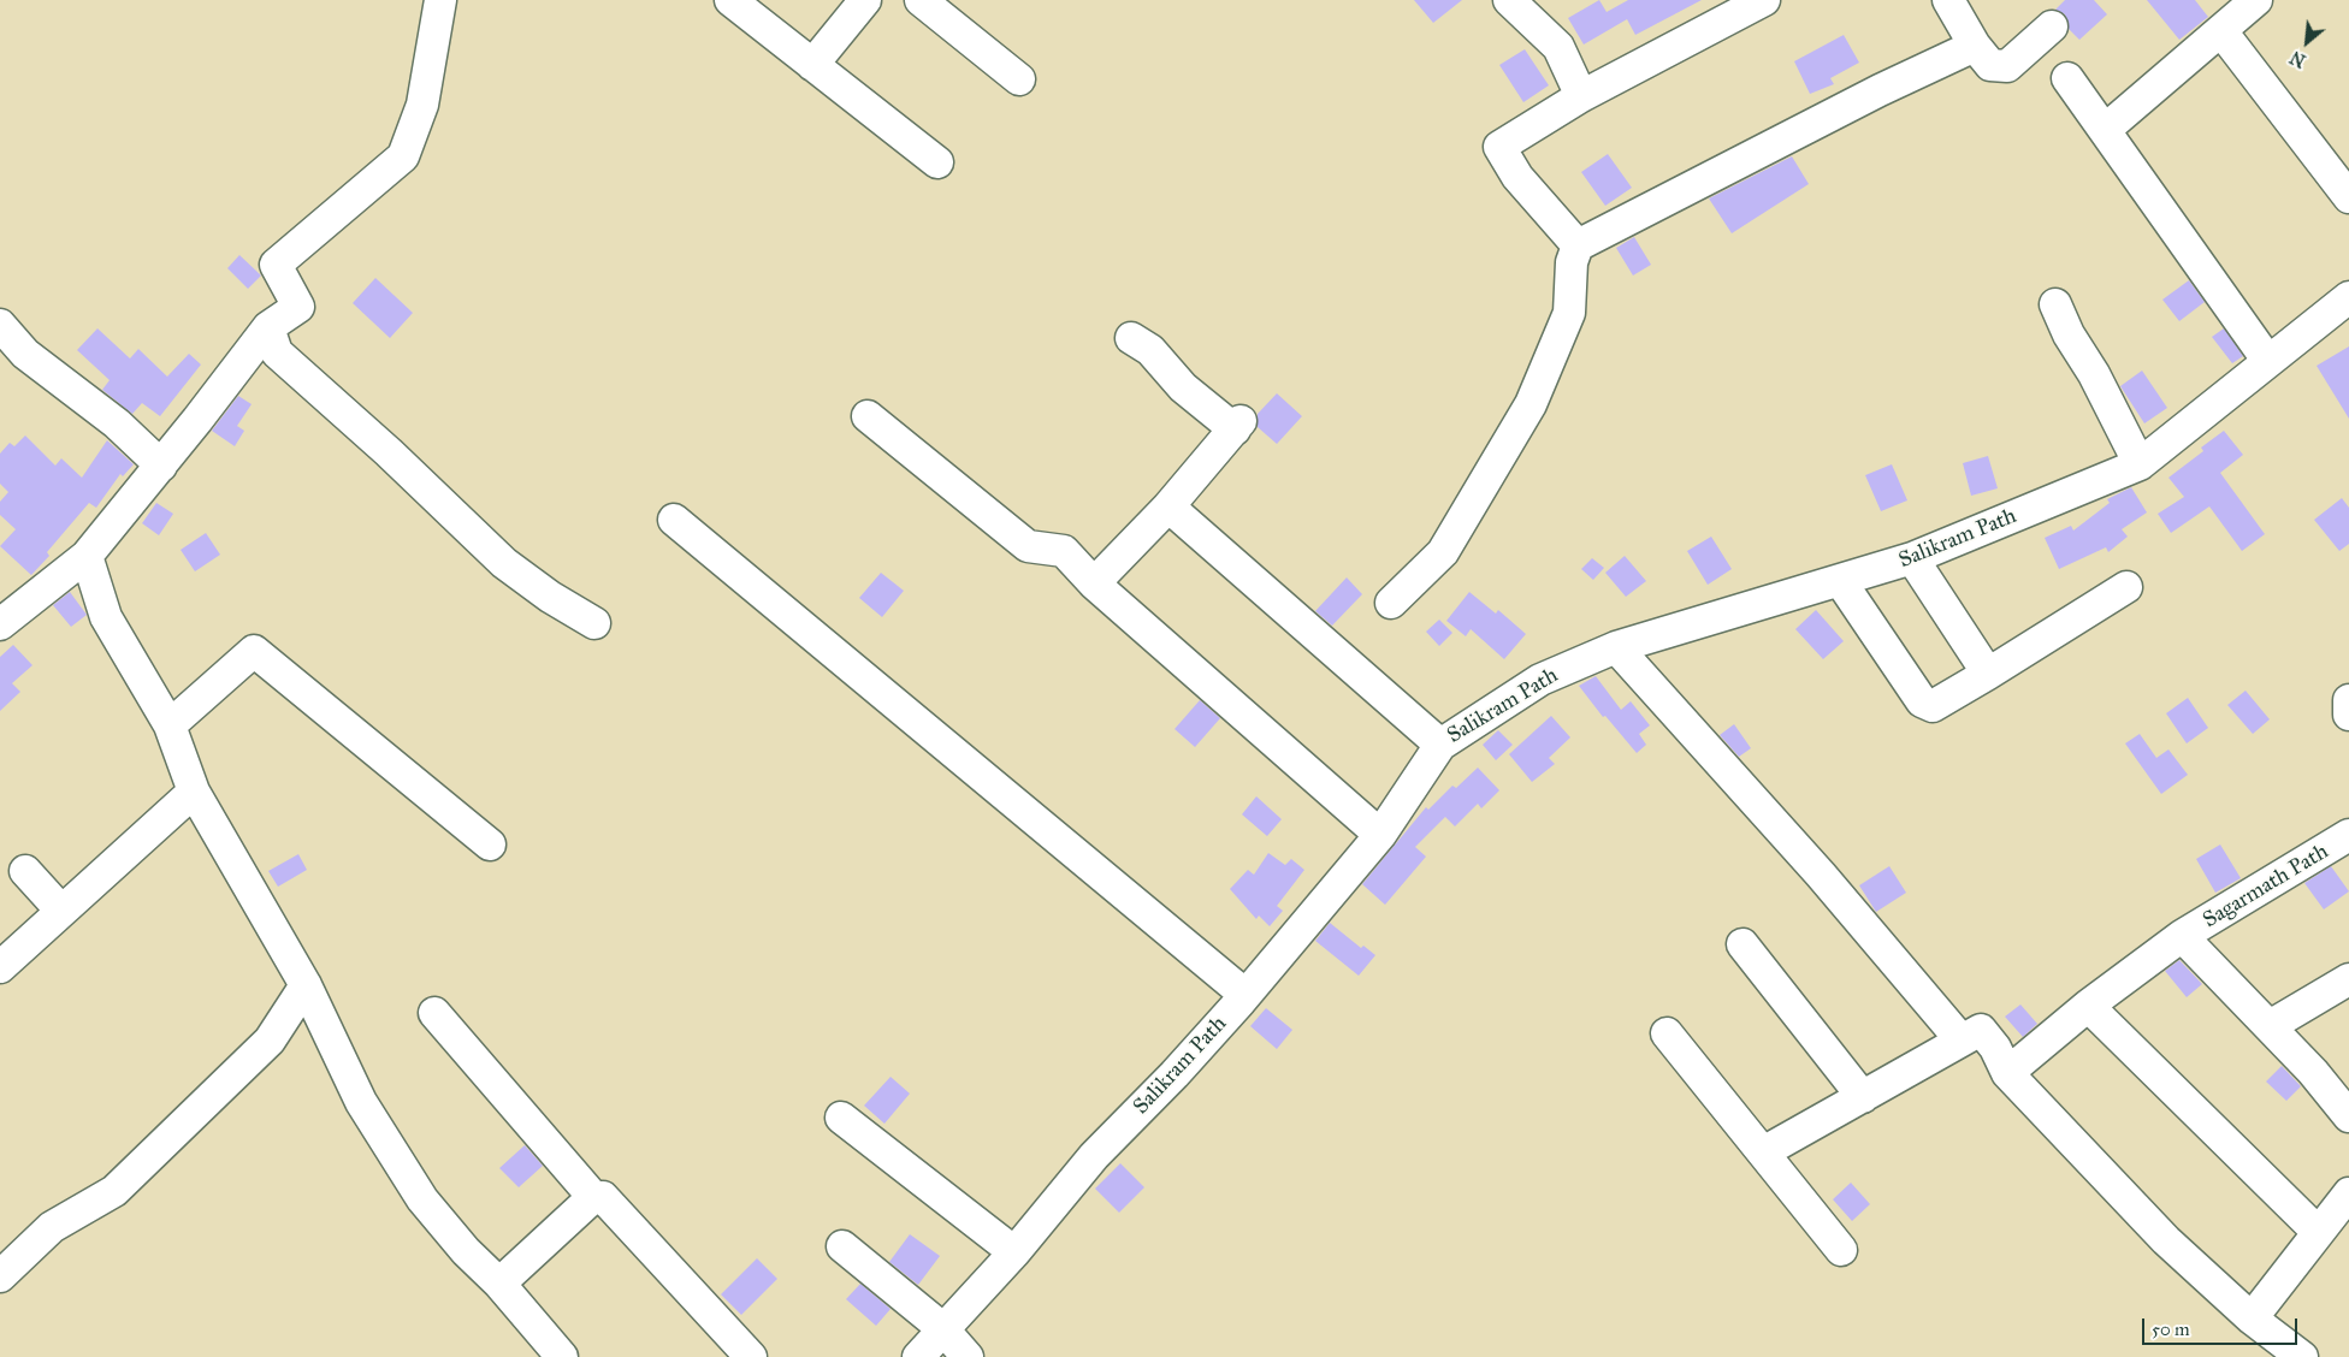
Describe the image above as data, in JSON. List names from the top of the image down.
{
  "streets": {
    "street": ["Salikram Path", "Sagarmath Path"]
  },
  "scale_bar": "50 m",
  "north": "bottom left"
}
